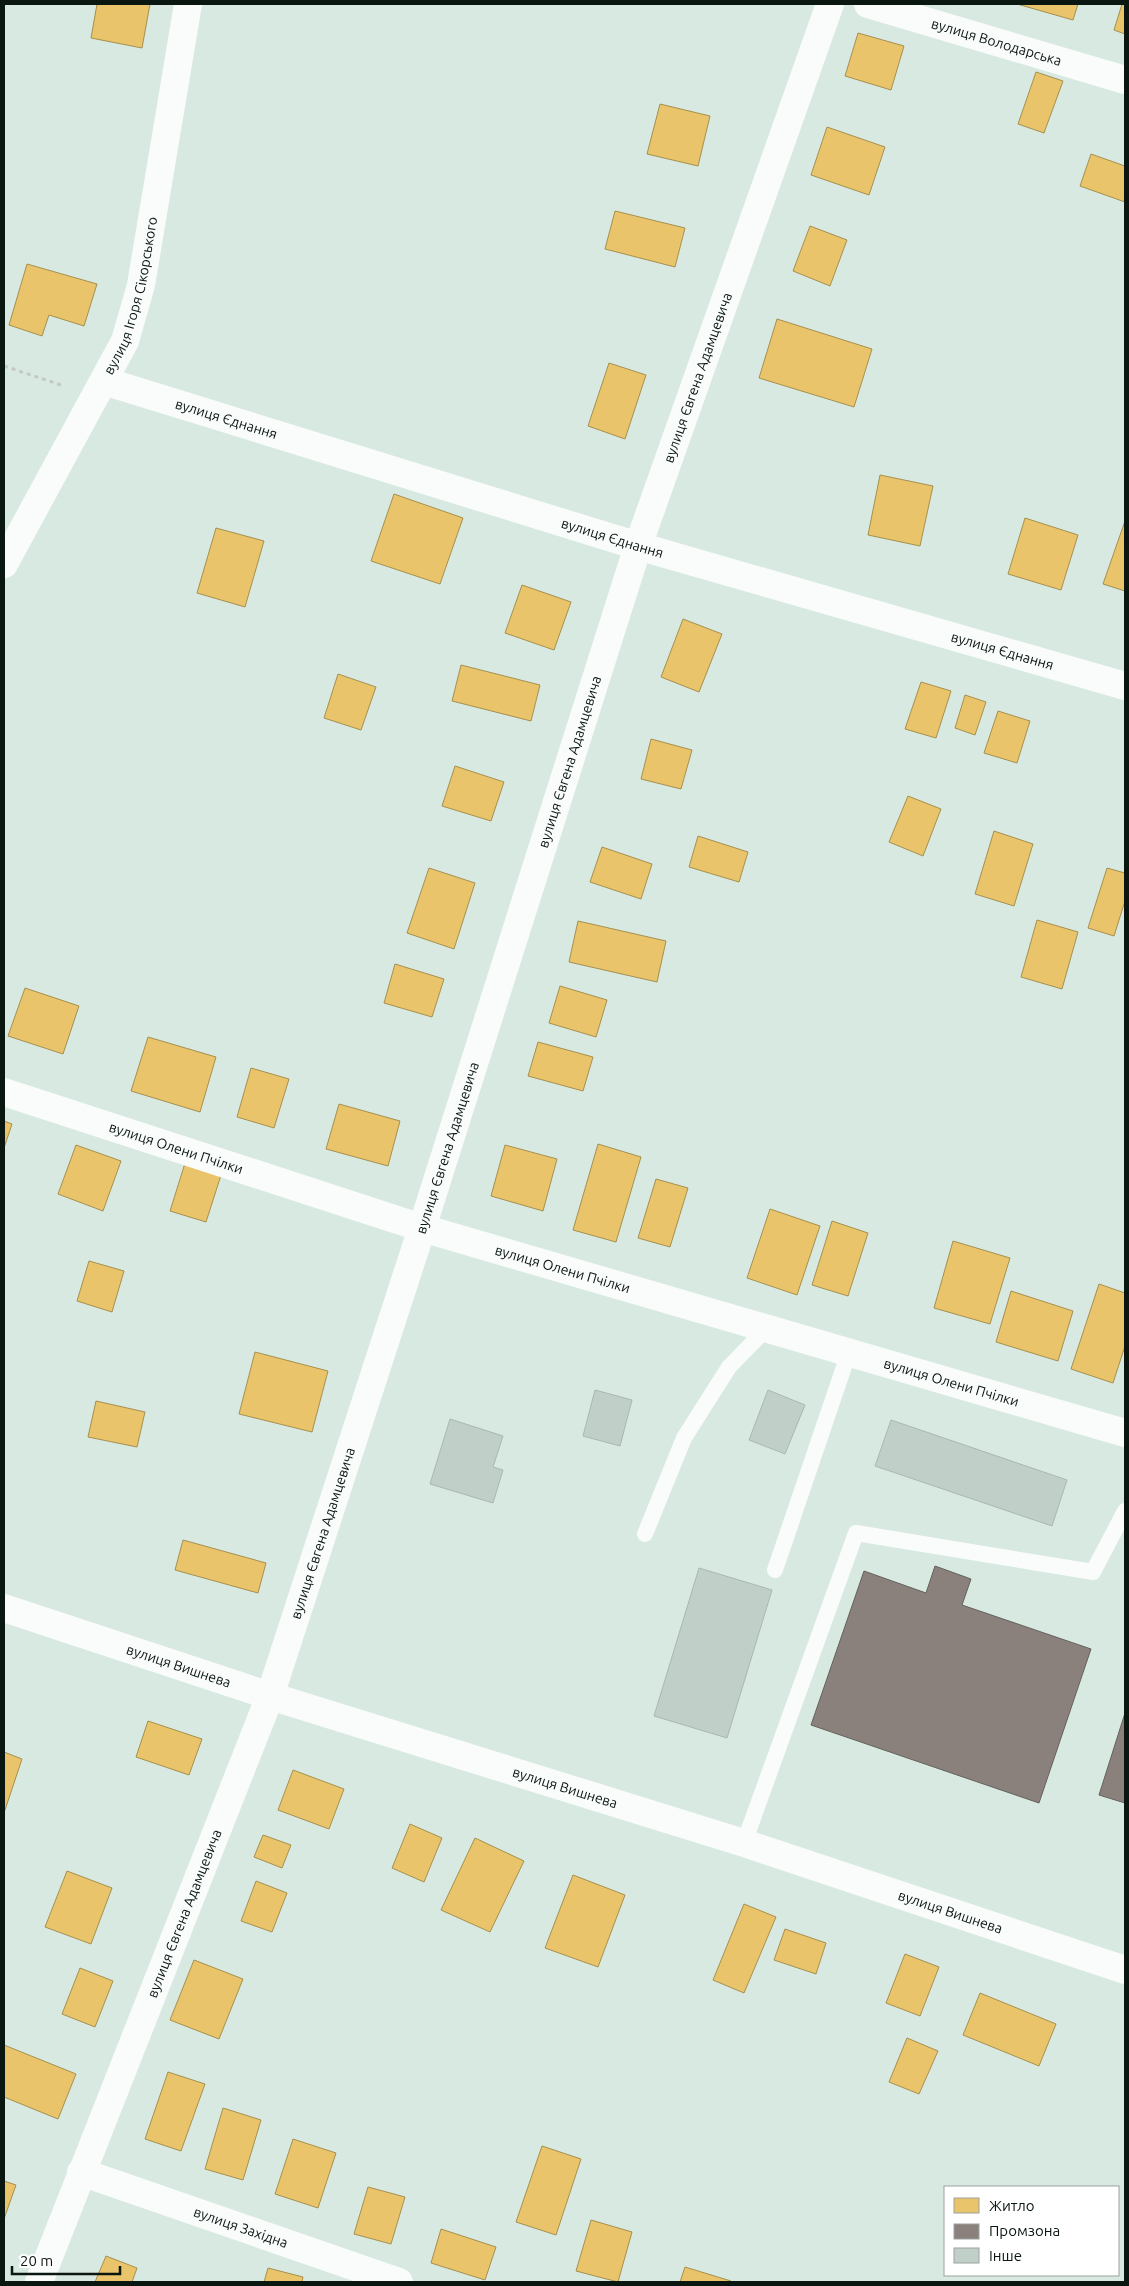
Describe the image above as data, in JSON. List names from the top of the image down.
{
  "streets": {
    "street": [
      "вулиця Володарська",
      "вулиця Ігоря Сікорського",
      "вулиця Євгена Адамцевича",
      "вулиця Єднання",
      "вулиця Олени Пчілки",
      "вулиця Вишнева",
      "вулиця Західна"
    ]
  },
  "crossings": [
    ["вулиця Ігоря Сікорського", "вулиця Єднання"],
    ["вулиця Євгена Адамцевича", "вулиця Єднання"],
    ["вулиця Євгена Адамцевича", "вулиця Олени Пчілки"],
    ["вулиця Євгена Адамцевича", "вулиця Вишнева"],
    ["вулиця Євгена Адамцевича", "вулиця Західна"]
  ],
  "legend": ["Житло", "Промзона", "Інше"],
  "scale_bar": "20 m"
}
